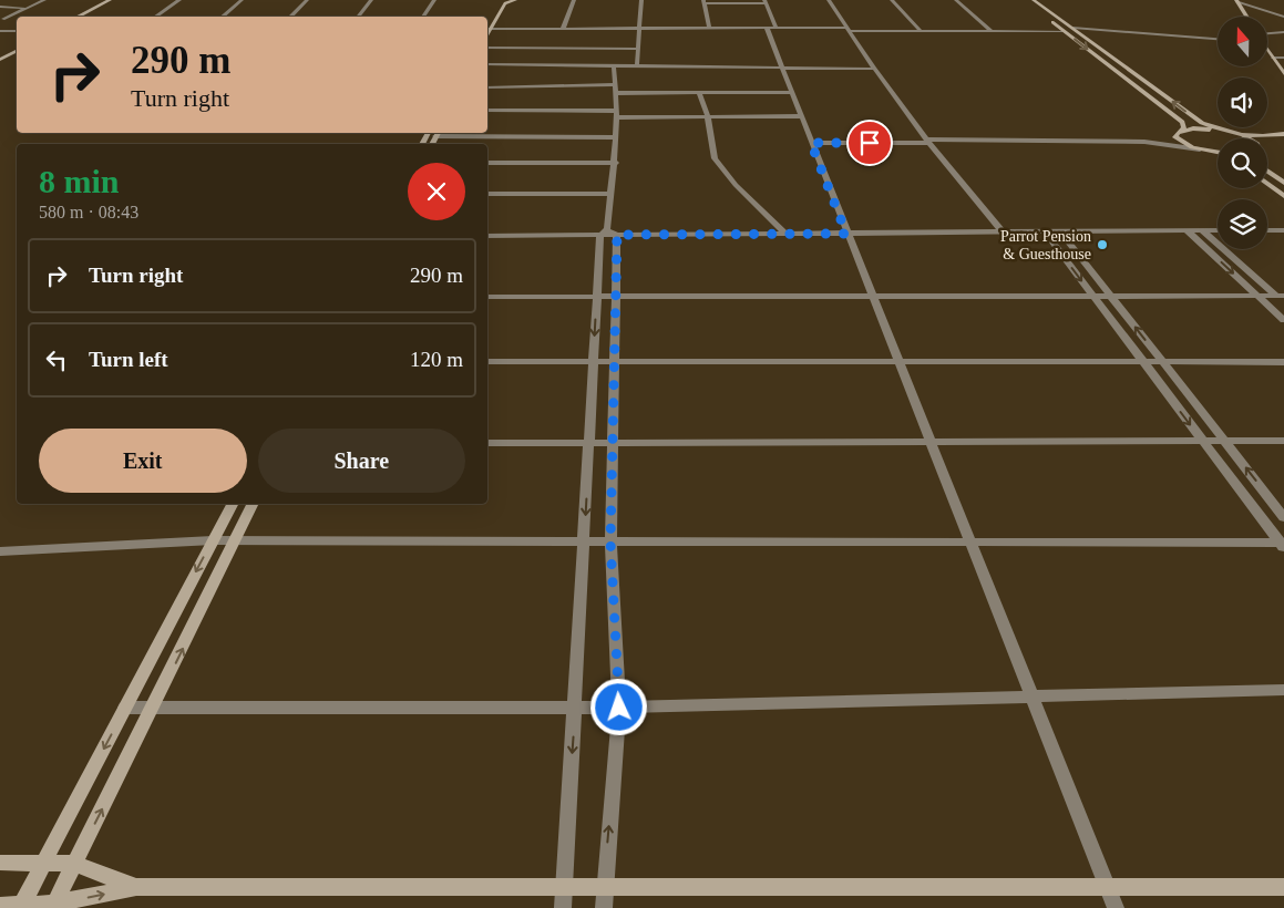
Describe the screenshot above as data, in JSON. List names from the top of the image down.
{
  "places": ["Parrot Pension & Guesthouse"],
  "north": "top",
  "page": {
    "turn": ["290 m", "Turn right"],
    "heading": ["8 min", "580 m · 08:43"],
    "list": [
      {
        "name": "Turn right",
        "value": "290 m"
      },
      {
        "name": "Turn left",
        "value": "120 m"
      }
    ],
    "buttons": ["Exit", "Share"]
  }
}
